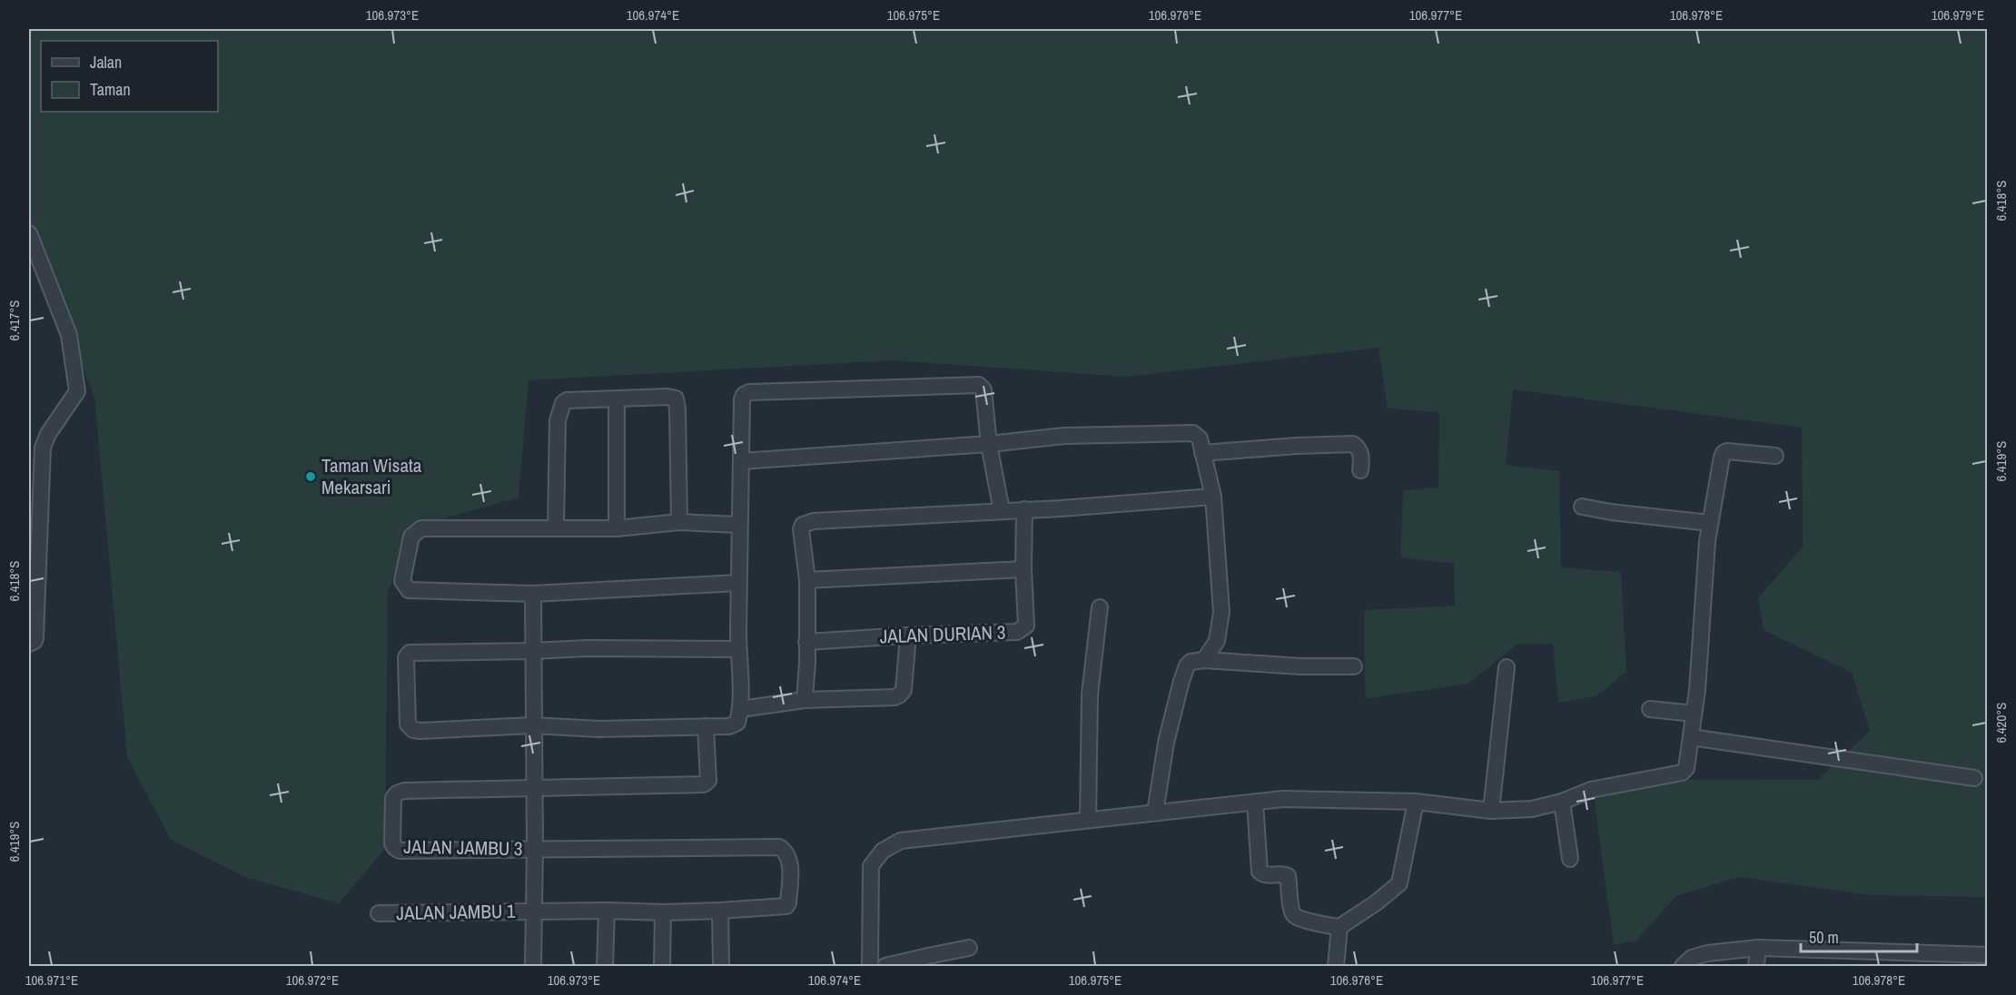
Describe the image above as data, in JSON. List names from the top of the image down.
{
  "streets": {
    "street": ["JALAN DURIAN 3", "JALAN JAMBU 3", "JALAN JAMBU 1"]
  },
  "crossings": [
    ["JALAN JAMBU 3", "JALAN JAMBU 1"]
  ],
  "places": ["Taman Wisata Mekarsari"],
  "legend": ["Jalan", "Taman"],
  "scale_bar": "50 m",
  "coordinates": [
    "106.973°E",
    "106.974°E",
    "106.975°E",
    "106.976°E",
    "106.977°E",
    "106.978°E",
    "106.979°E",
    "6.418°S",
    "6.417°S",
    "6.419°S",
    "6.420°S",
    "106.971°E",
    "106.972°E"
  ]
}
